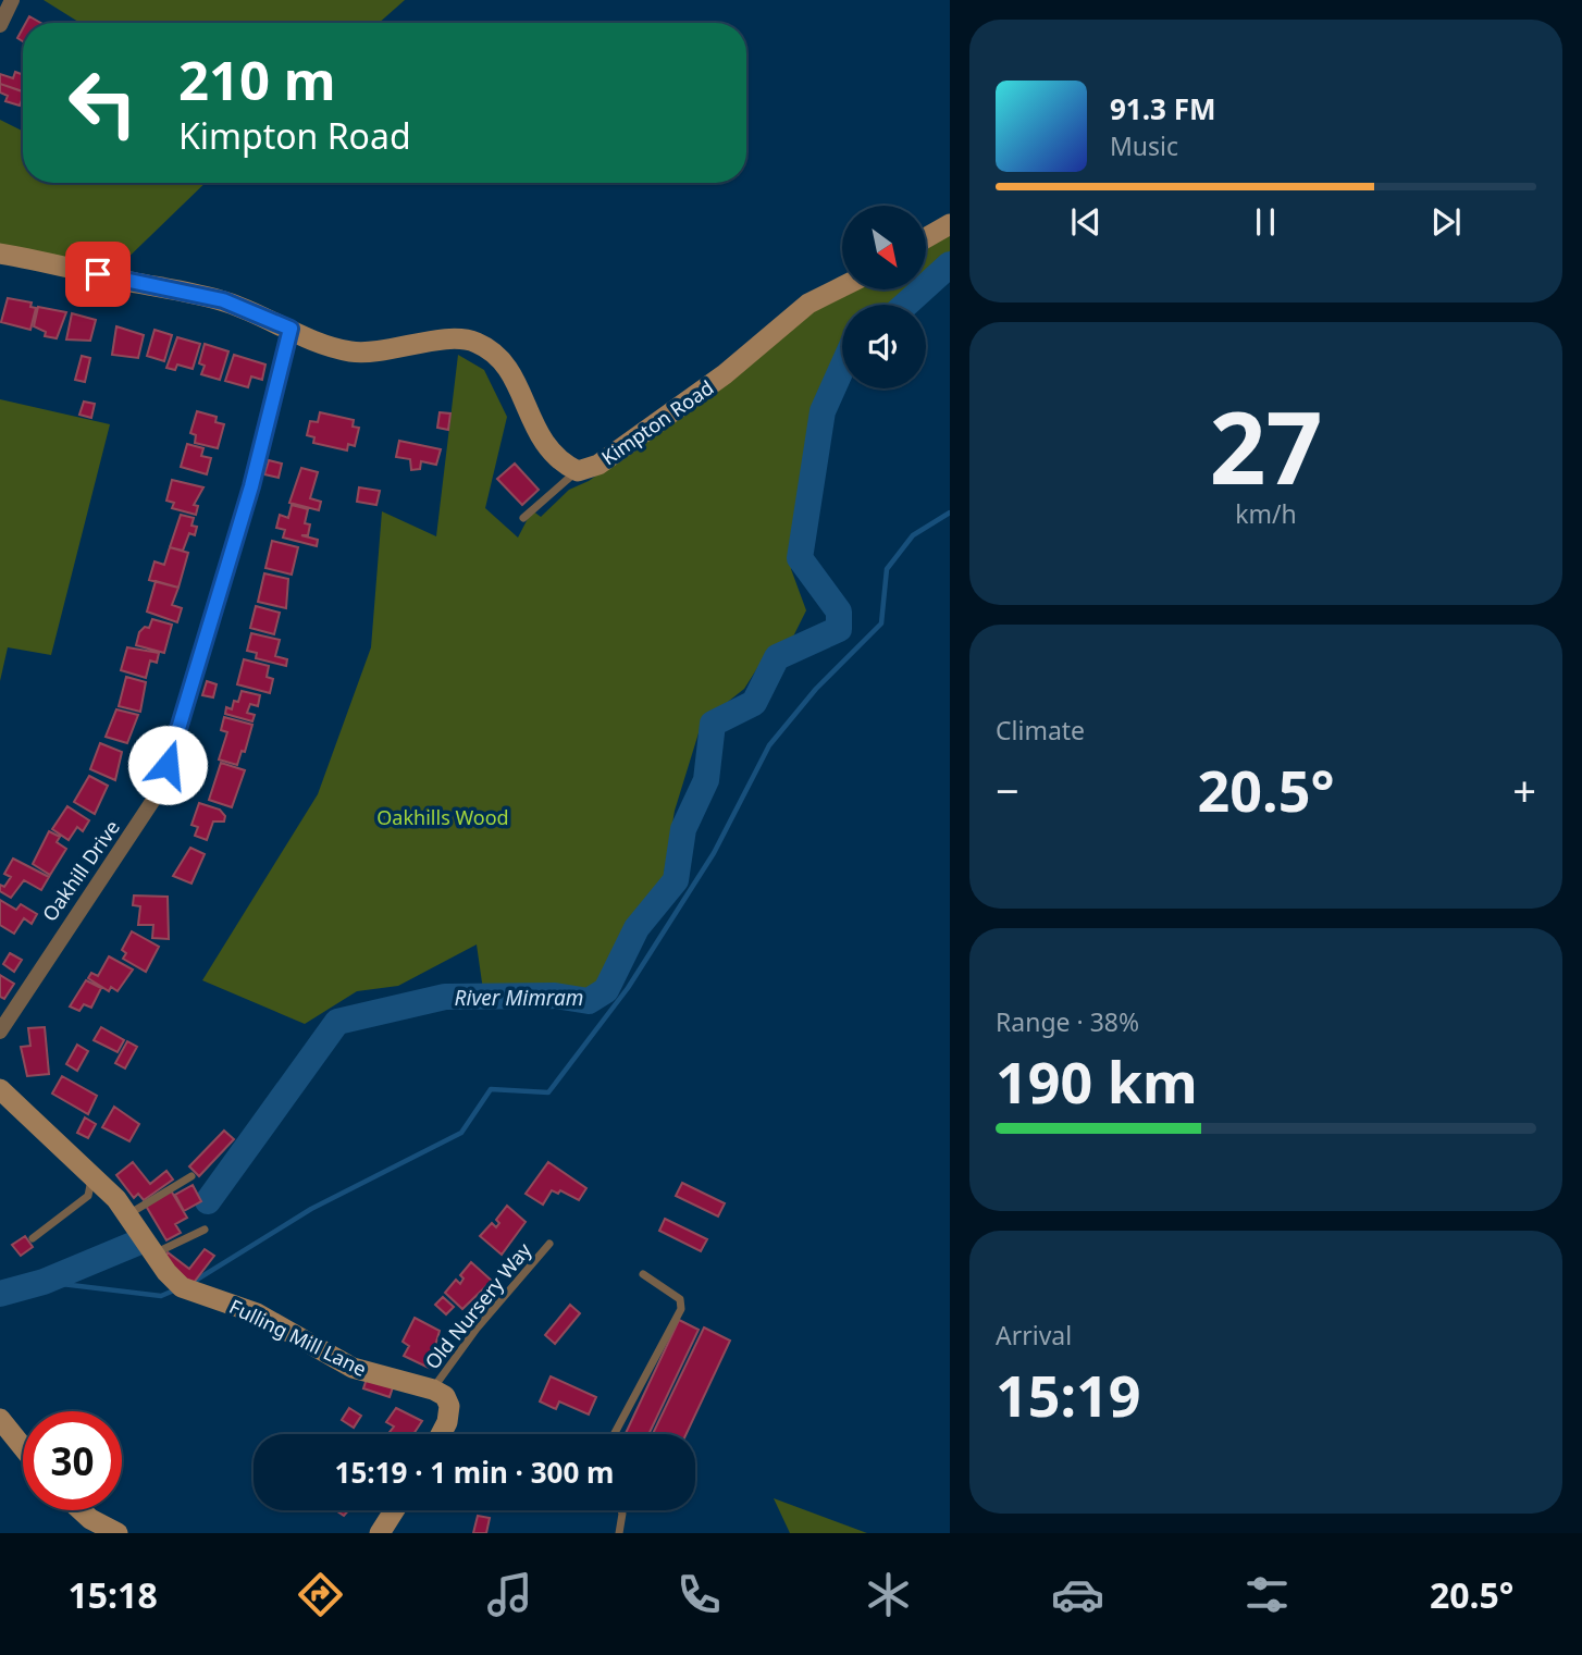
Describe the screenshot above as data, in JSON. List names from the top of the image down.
{
  "streets": {
    "street": ["Kimpton Road", "Oakhill Drive", "Fulling Mill Lane"],
    "lane": ["Old Nursery Way"]
  },
  "crossings": [
    ["Kimpton Road", "Oakhill Drive"],
    ["Old Nursery Way", "Fulling Mill Lane"]
  ],
  "water": ["River Mimram"],
  "parks": ["Oakhills Wood"],
  "north": "bottom right",
  "page": {
    "turn": ["210 m", "Kimpton Road"],
    "song": ["91.3 FM", "Music"],
    "tile": [
      ["27", "km/h"],
      "Climate",
      ["Range · 38%", "190 km"],
      ["Arrival", "15:19"]
    ],
    "heat": ["−", "20.5°", "+"],
    "limit": "30",
    "trip": "15:19 · 1 min · 300 m",
    "tabs": ["15:18", "20.5°"]
  }
}
